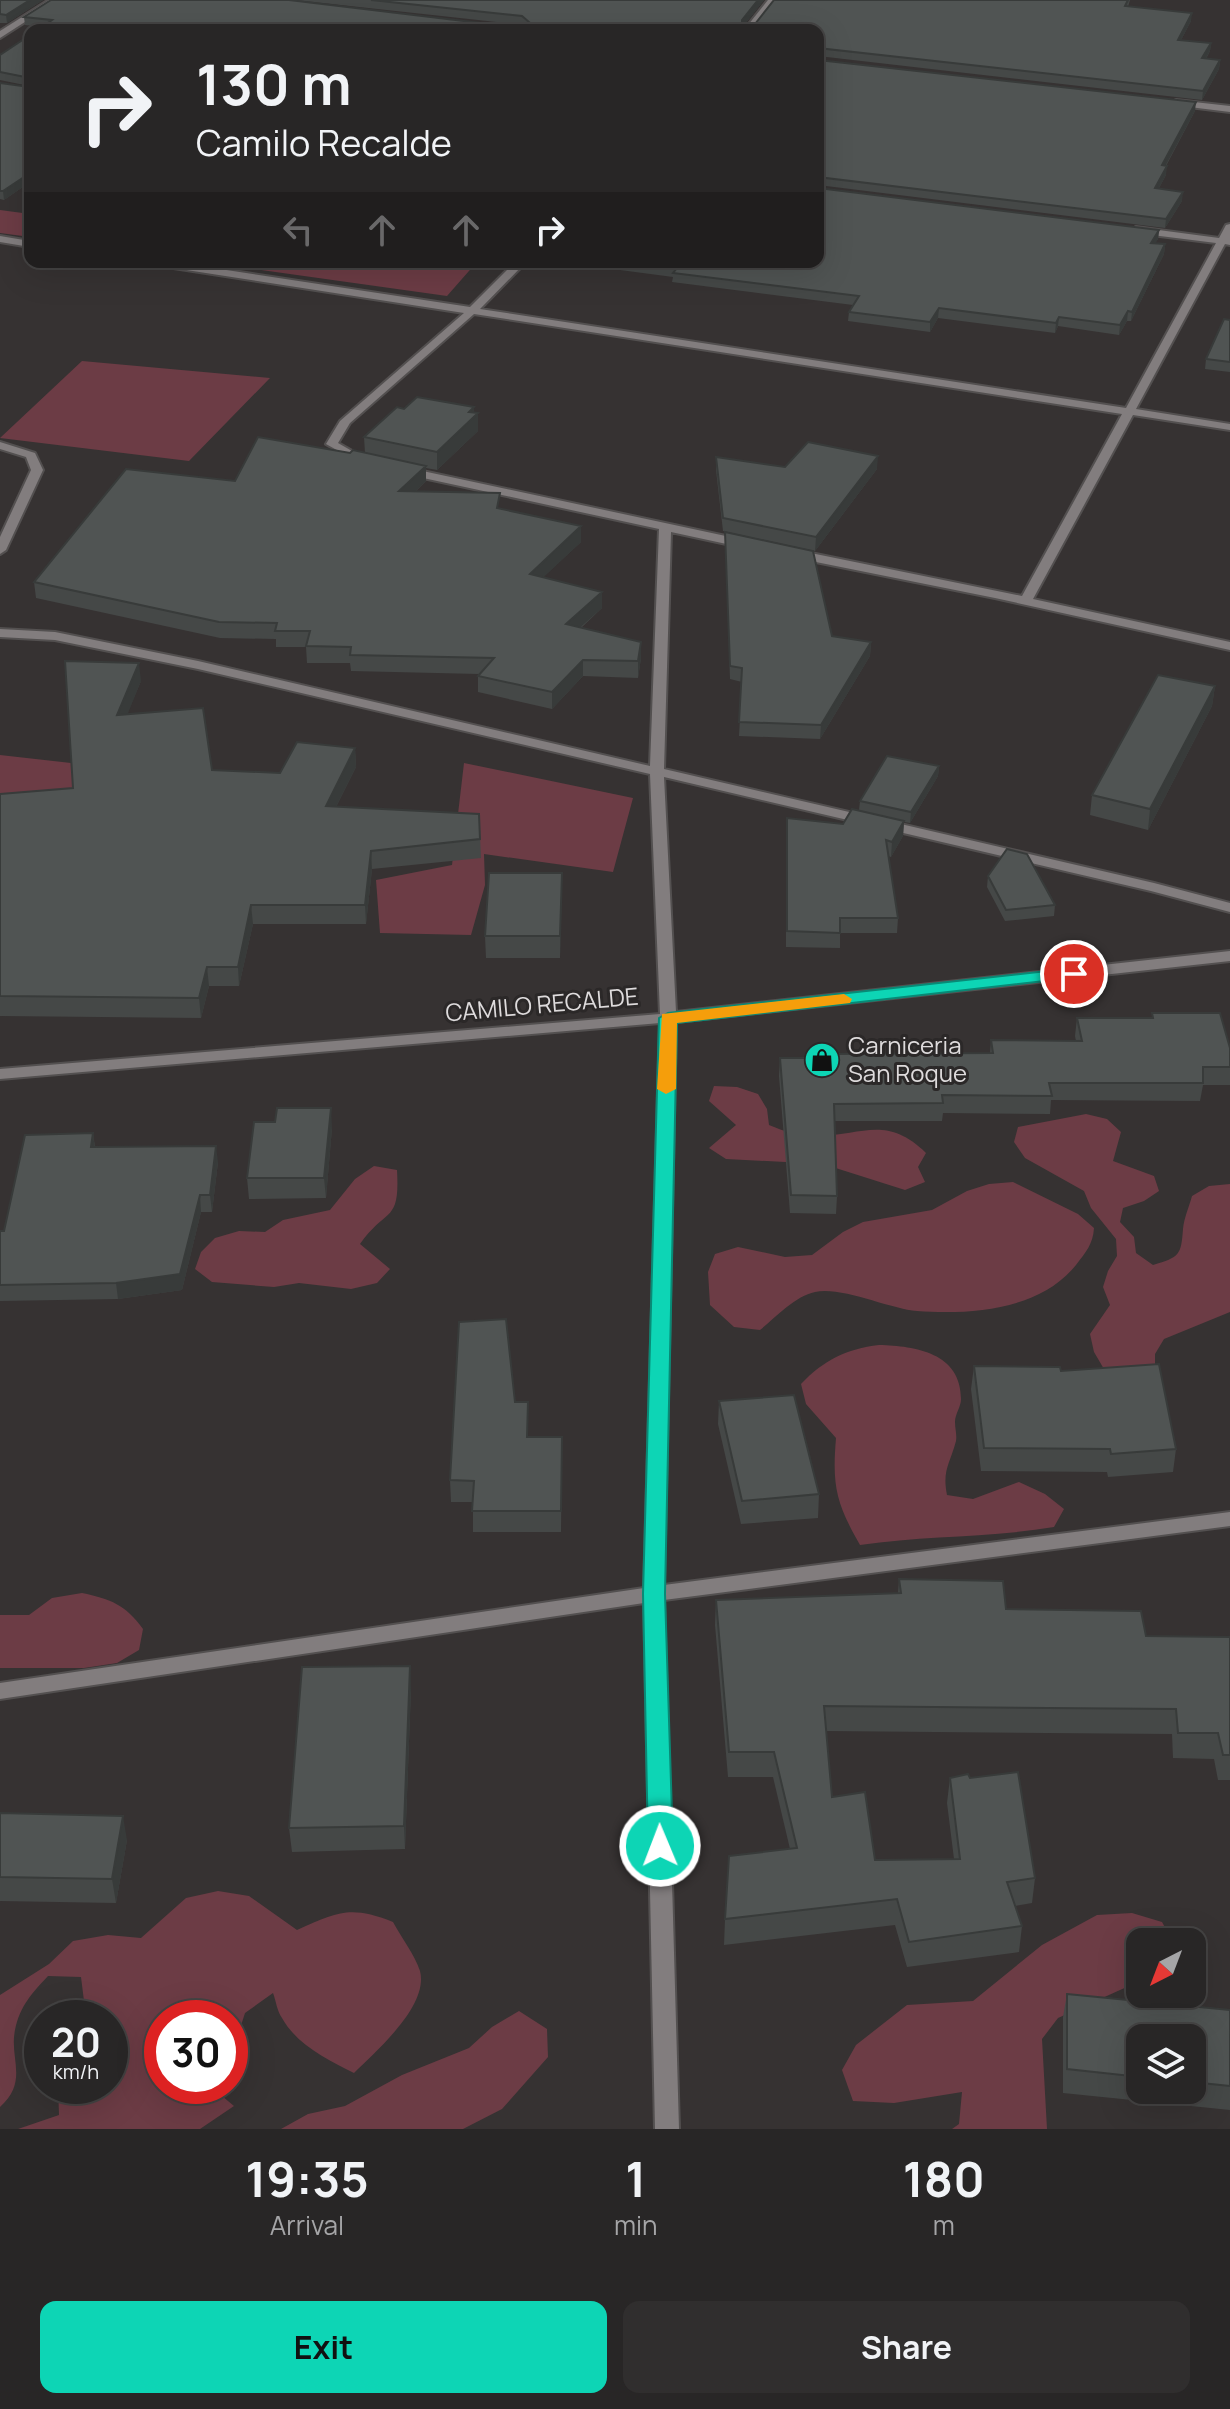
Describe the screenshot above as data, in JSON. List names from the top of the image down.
{
  "streets": {
    "street": ["CAMILO RECALDE"]
  },
  "places": {
    "shop": ["Carniceria San Roque"]
  },
  "north": "bottom left",
  "page": {
    "turn": ["130 m", "Camilo Recalde"],
    "speed": "20 km/h",
    "limit": "30",
    "eta": [
      "19:35",
      "Arrival",
      "1",
      "min",
      "180",
      "m"
    ],
    "buttons": ["Exit", "Share"]
  }
}
